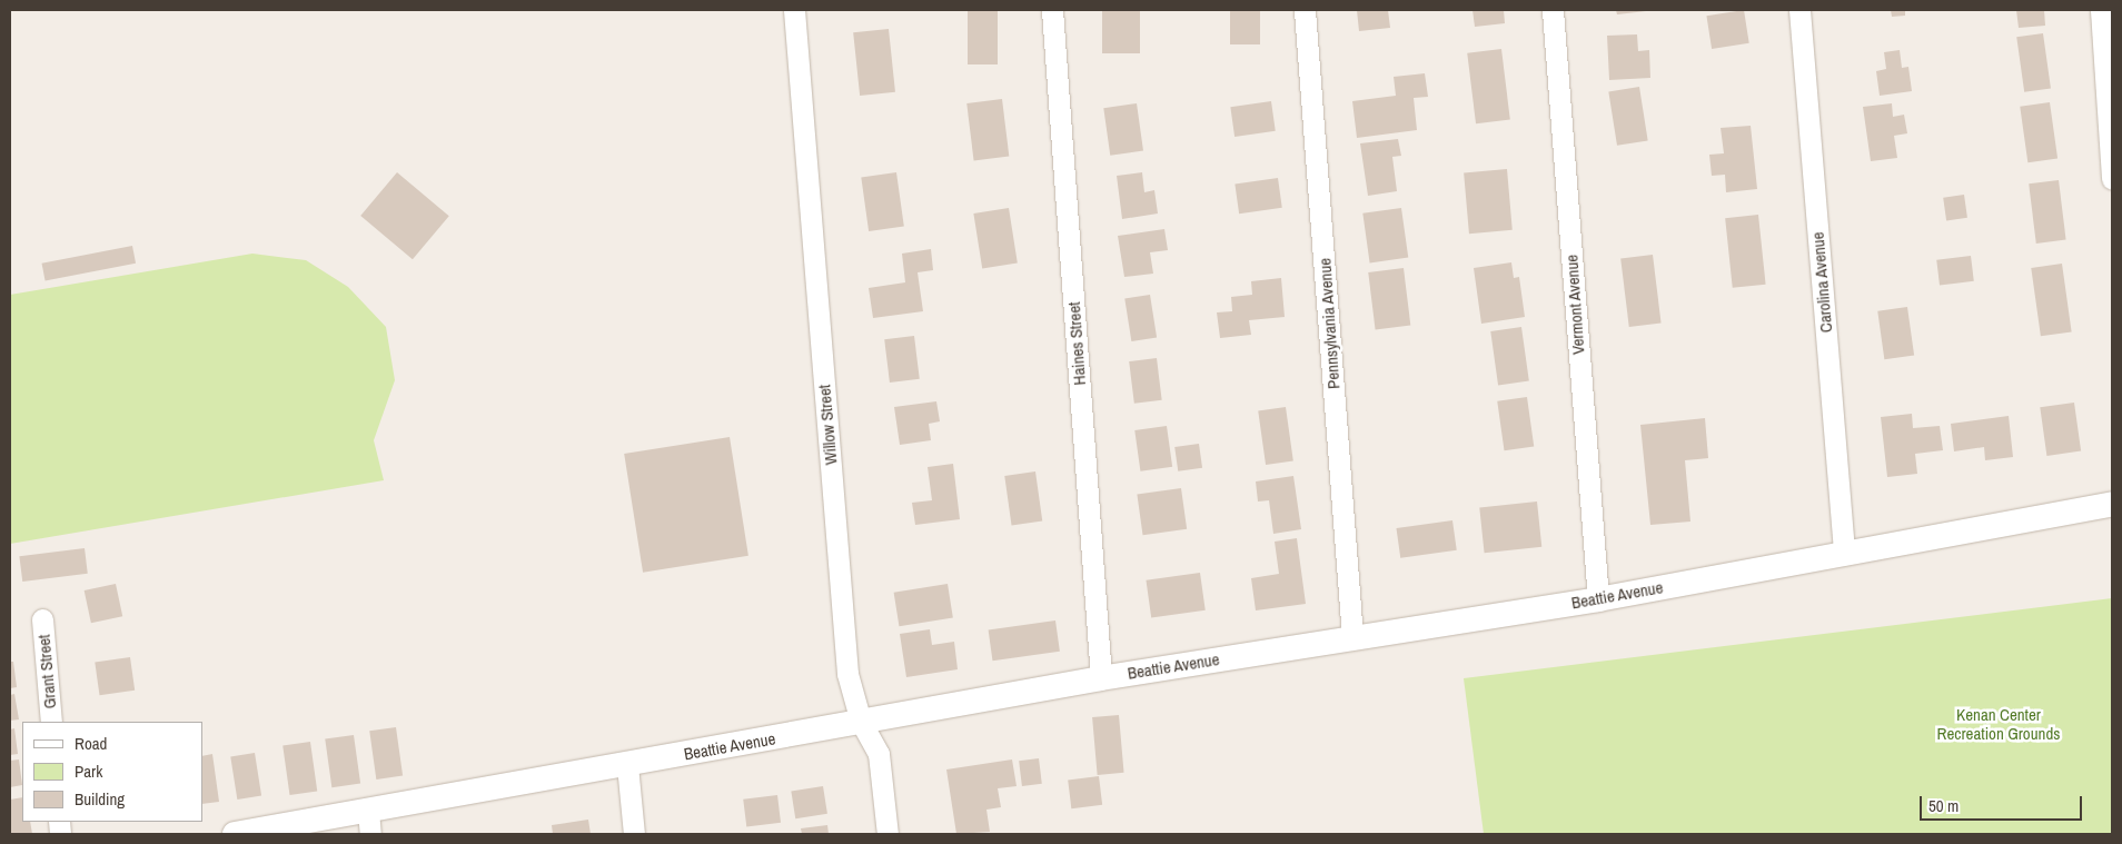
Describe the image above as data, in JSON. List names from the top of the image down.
{
  "streets": {
    "street": [
      "Carolina Avenue",
      "Vermont Avenue",
      "Pennsylvania Avenue",
      "Haines Street",
      "Willow Street",
      "Beattie Avenue",
      "Grant Street"
    ]
  },
  "crossings": [
    ["Carolina Avenue", "Beattie Avenue"],
    ["Vermont Avenue", "Beattie Avenue"],
    ["Pennsylvania Avenue", "Beattie Avenue"],
    ["Haines Street", "Beattie Avenue"],
    ["Willow Street", "Beattie Avenue"]
  ],
  "parks": ["Kenan Center Recreation Grounds"],
  "legend": ["Road", "Park", "Building"],
  "scale_bar": "50 m"
}
